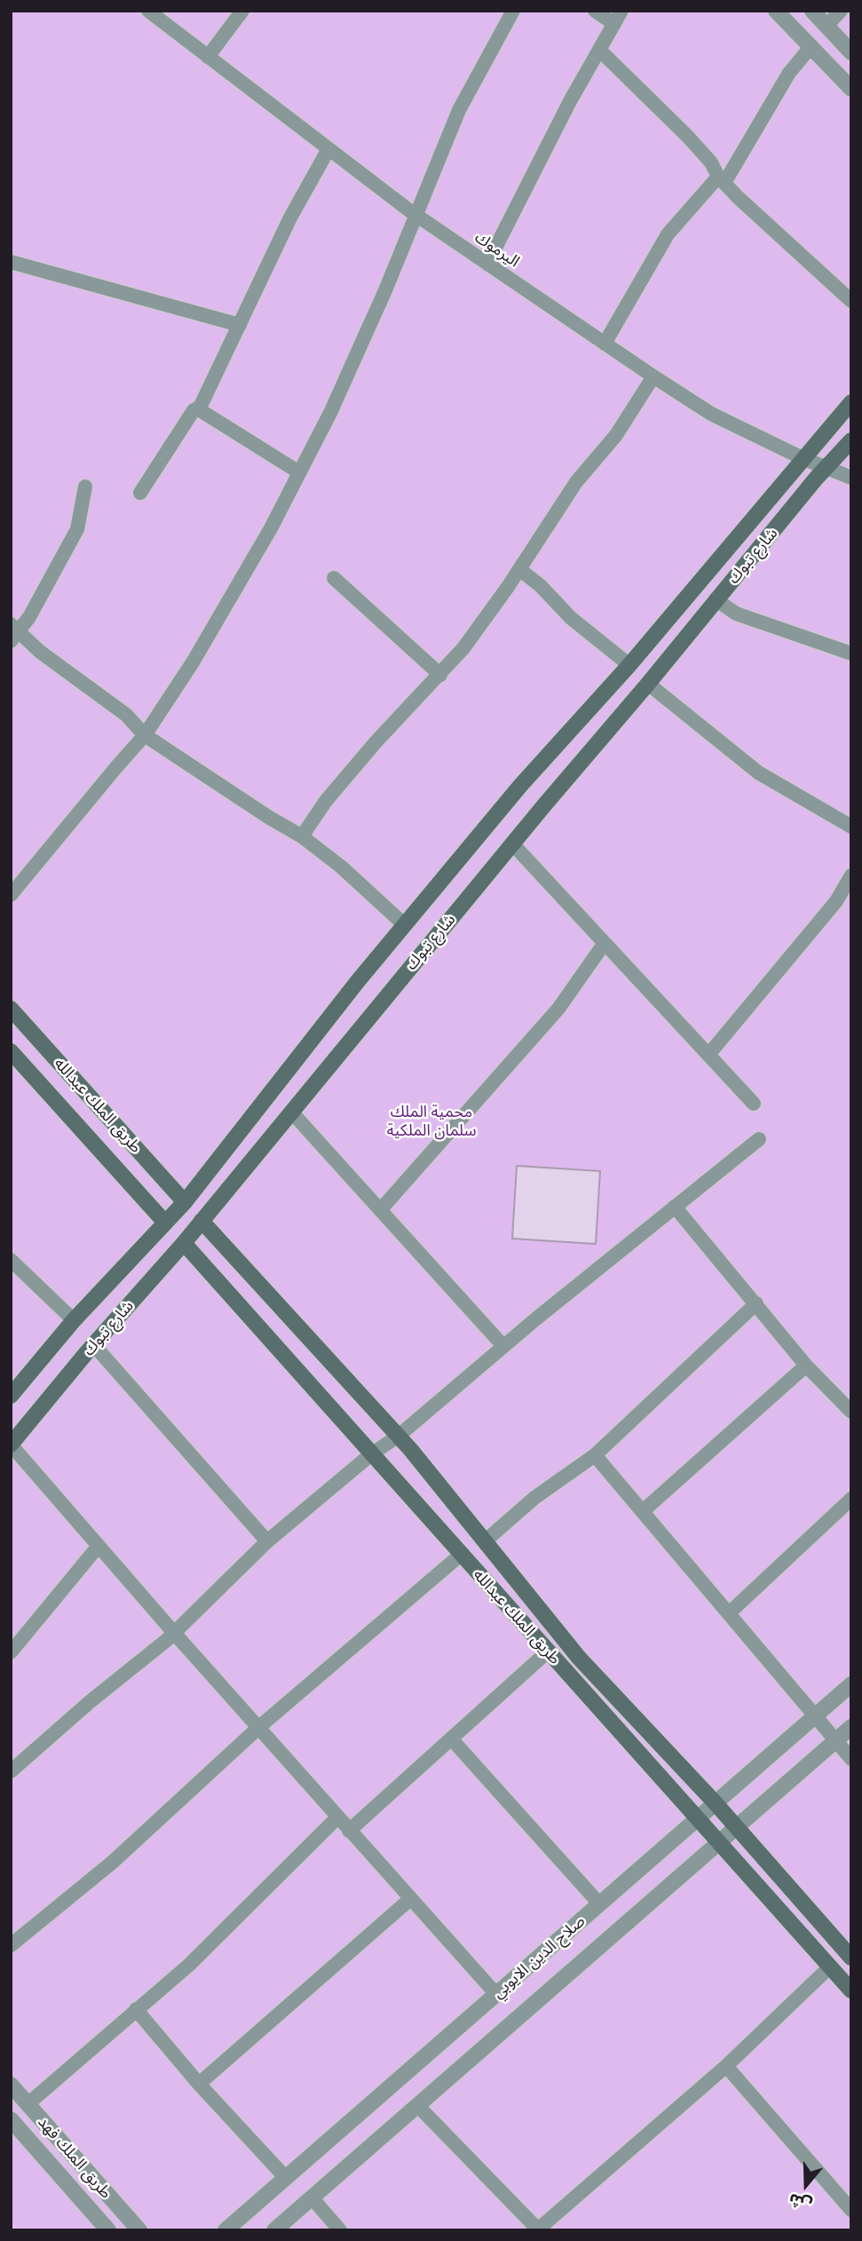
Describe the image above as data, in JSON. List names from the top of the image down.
{
  "streets": {
    "main road": ["شارع تبوك", "طريق الملك عبدالله"],
    "street": ["اليرموك", "صلاح الدين الايوبي", "طريق الملك فهد"]
  },
  "crossings": [
    ["اليرموك", "شارع تبوك"],
    ["شارع تبوك", "طريق الملك عبدالله"],
    ["طريق الملك عبدالله", "صلاح الدين الايوبي"]
  ],
  "parks": ["محمية الملك سلمان الملكية"],
  "north": "bottom"
}
